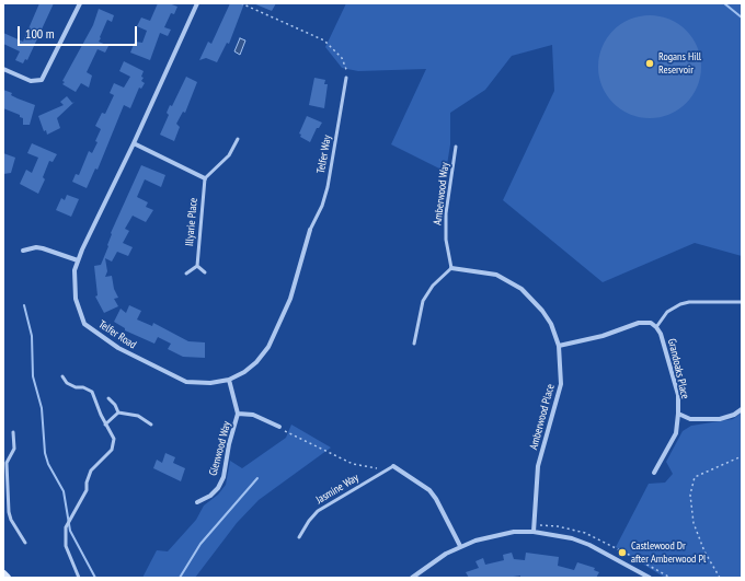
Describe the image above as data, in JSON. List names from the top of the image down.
{
  "streets": {
    "street": [
      "Telfer Road",
      "Grandoaks Place",
      "Amberwood Place",
      "Glenwood Way"
    ],
    "lane": [
      "Telfer Way",
      "Amberwood Way",
      "Illyarie Place",
      "Jasmine Way"
    ]
  },
  "crossings": [
    ["Telfer Way", "Telfer Road"],
    ["Amberwood Way", "Amberwood Place"],
    ["Telfer Road", "Glenwood Way"],
    ["Grandoaks Place", "Amberwood Place"]
  ],
  "places": ["Rogans Hill Reservoir", "Castlewood Dr after Amberwood Pl"],
  "scale_bar": "100 m"
}
